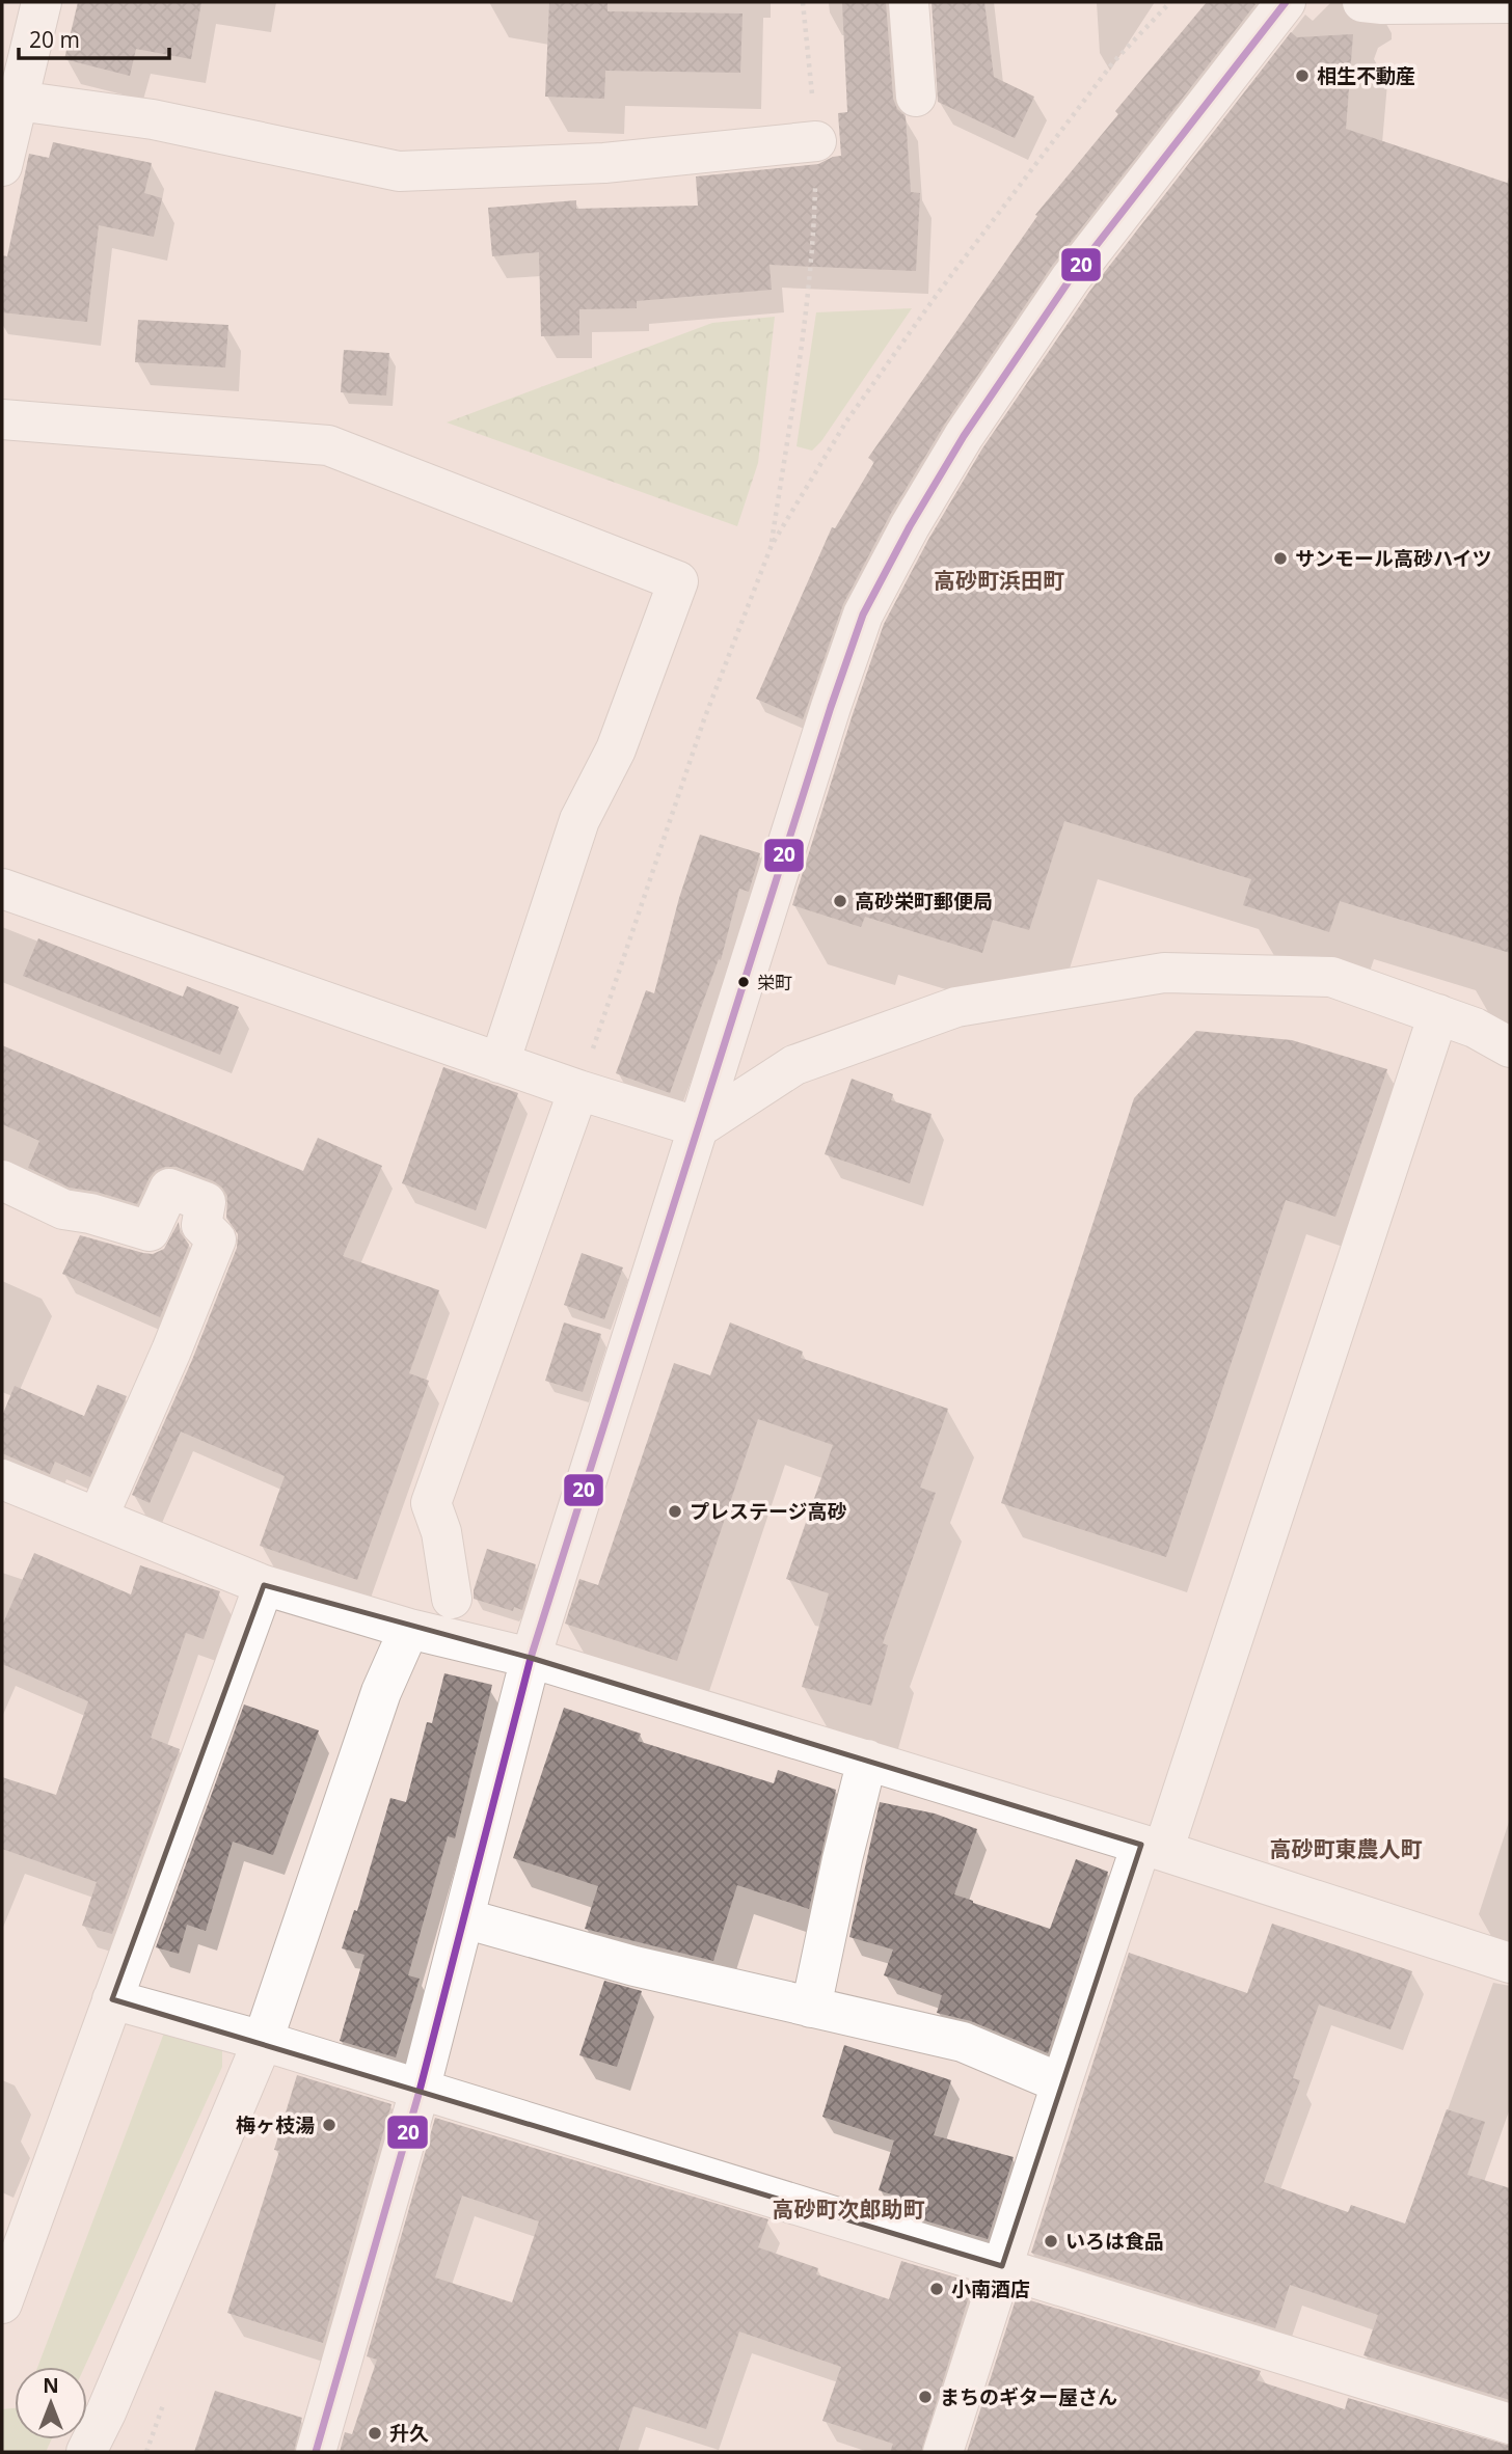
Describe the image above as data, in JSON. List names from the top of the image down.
{
  "districts": ["高砂町浜田町", "高砂町東農人町", "高砂町次郎助町"],
  "places": [
    "相生不動産",
    "サンモール高砂ハイツ",
    "高砂栄町郵便局",
    "栄町",
    "プレステージ高砂",
    "梅ヶ枝湯",
    "いろは食品",
    "小南酒店",
    "まちのギター屋さん",
    "升久"
  ],
  "lines": ["transit line 20"],
  "scale_bar": "20 m",
  "north": "top"
}
